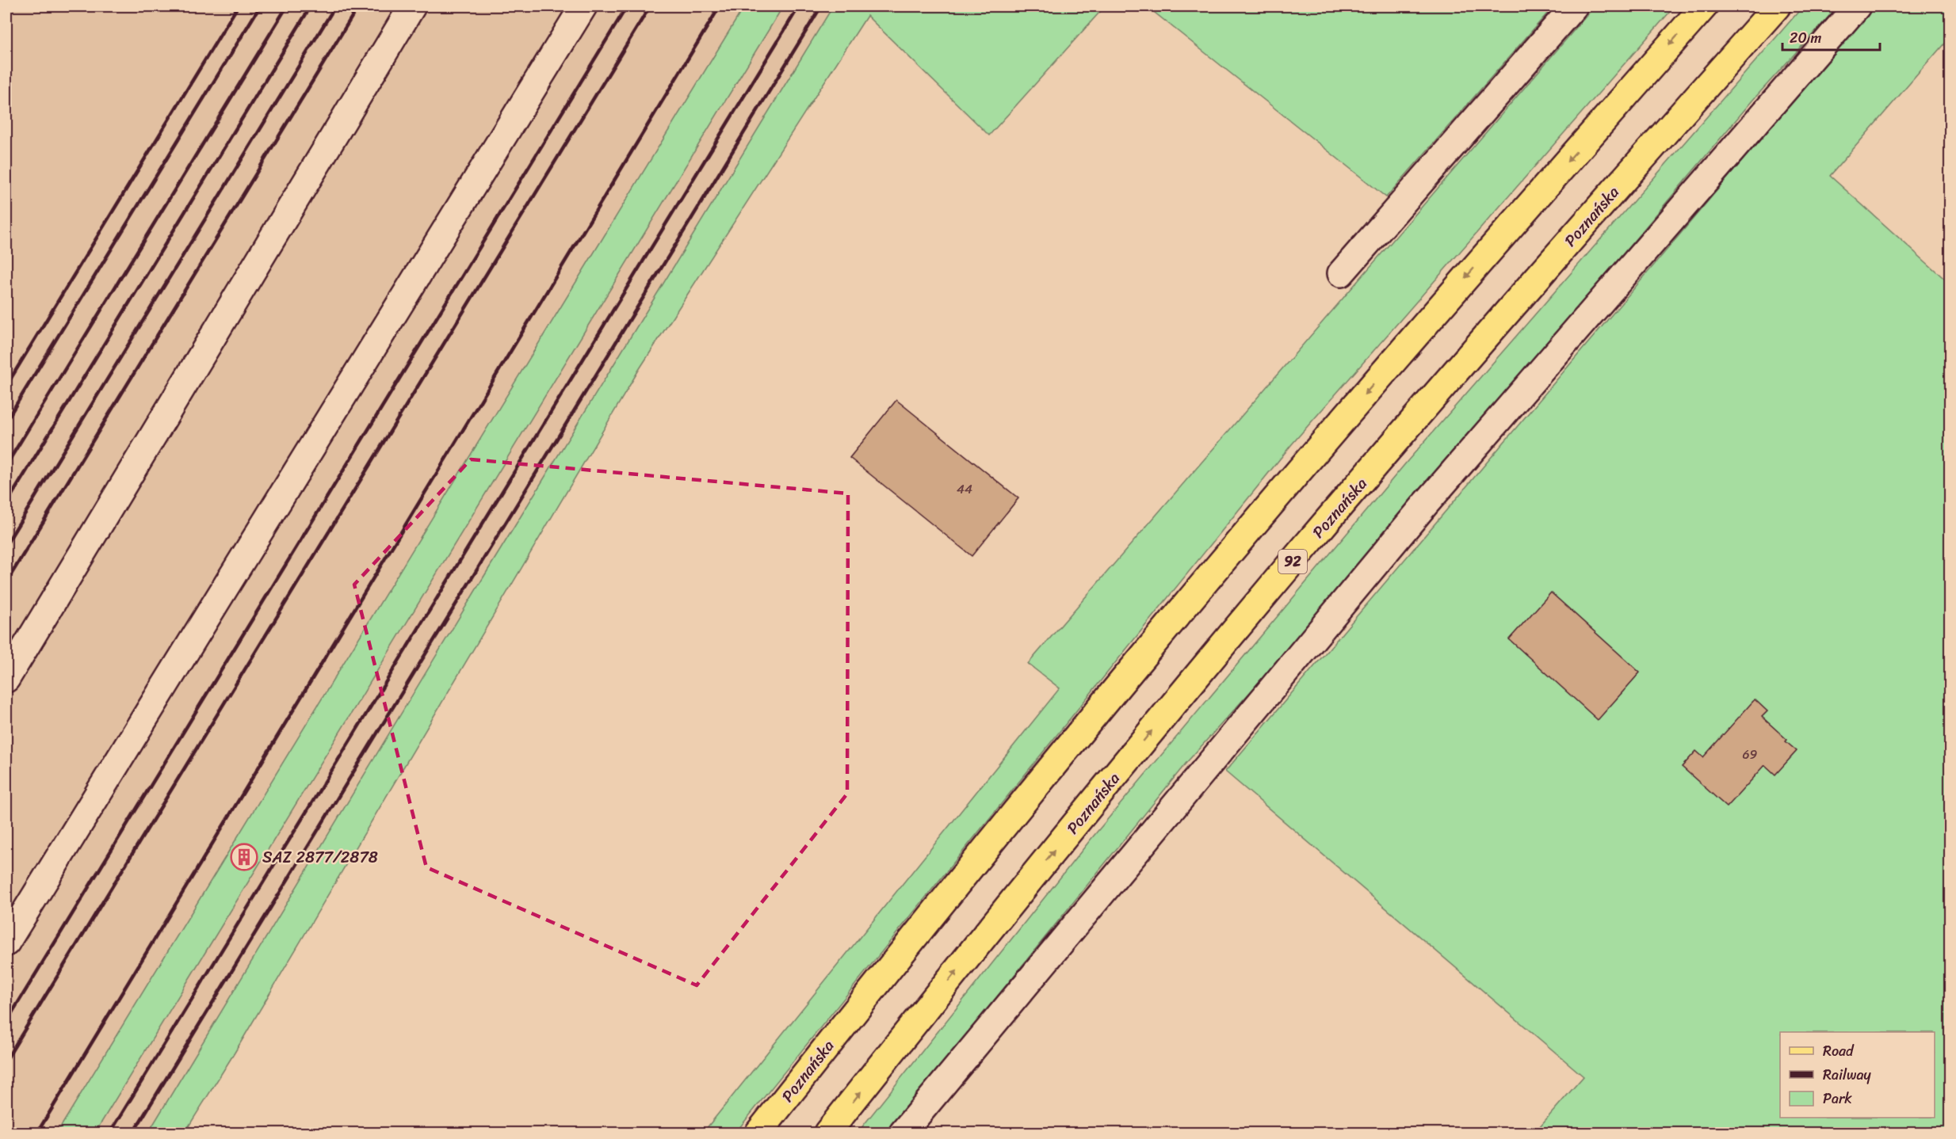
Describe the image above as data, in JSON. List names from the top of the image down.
{
  "streets": {
    "main road": ["Poznańska", "92"]
  },
  "places": {
    "building": ["SAZ 2877/2878"]
  },
  "house_numbers": ["44", "69"],
  "legend": ["Road", "Railway", "Park"],
  "scale_bar": "20 m"
}
